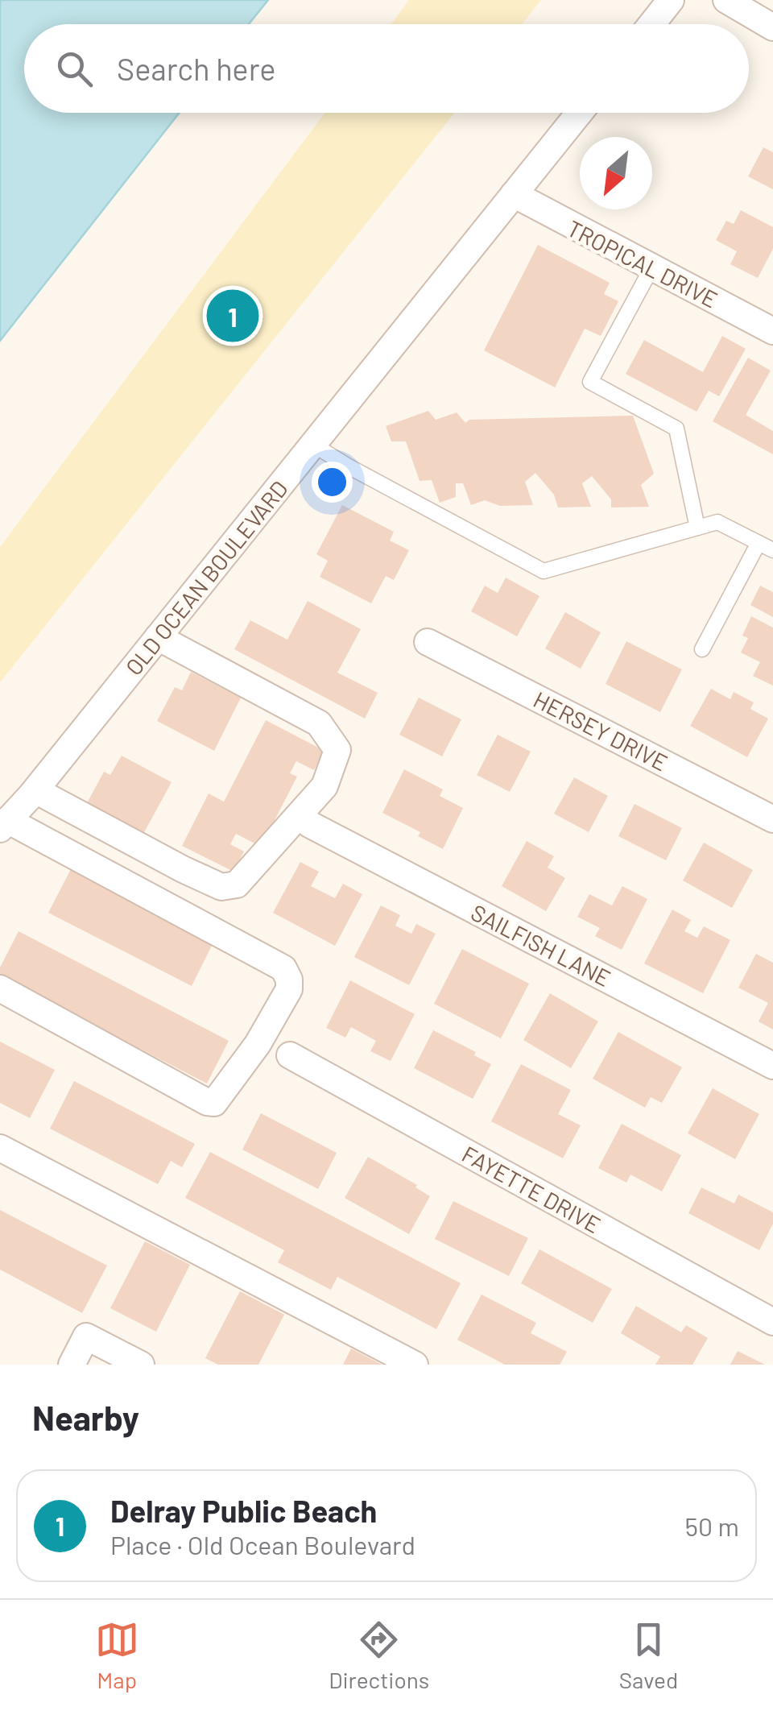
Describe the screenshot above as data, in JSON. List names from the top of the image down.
{
  "streets": {
    "street": [
      "TROPICAL DRIVE",
      "OLD OCEAN BOULEVARD",
      "HERSEY DRIVE",
      "SAILFISH LANE",
      "FAYETTE DRIVE"
    ]
  },
  "crossings": [
    ["TROPICAL DRIVE", "OLD OCEAN BOULEVARD"]
  ],
  "north": "bottom left",
  "page": {
    "search": "Search here",
    "pins": "1",
    "heading": "Nearby",
    "list": [
      {
        "mark": "1",
        "name": "Delray Public Beach",
        "note": "Place · Old Ocean Boulevard",
        "value": "50 m"
      }
    ],
    "nav": ["Map", "Directions", "Saved"]
  }
}
